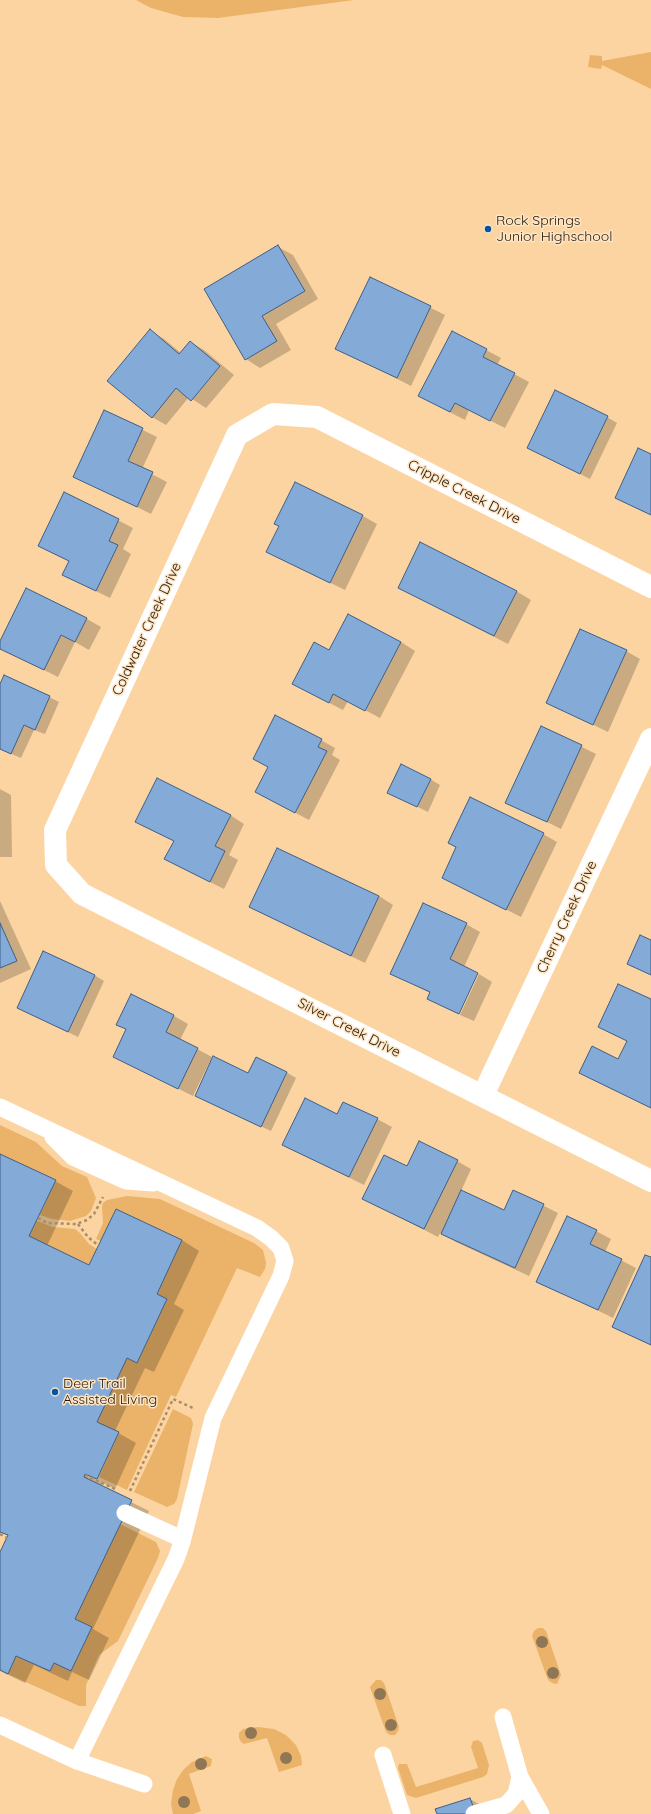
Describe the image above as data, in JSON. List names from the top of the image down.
{
  "streets": {
    "street": [
      "Cripple Creek Drive",
      "Coldwater Creek Drive",
      "Cherry Creek Drive",
      "Silver Creek Drive"
    ]
  },
  "crossings": [
    ["Cripple Creek Drive", "Coldwater Creek Drive"],
    ["Coldwater Creek Drive", "Silver Creek Drive"],
    ["Cherry Creek Drive", "Silver Creek Drive"]
  ],
  "places": ["Rock Springs Junior Highschool", "Deer Trail Assisted Living"]
}
